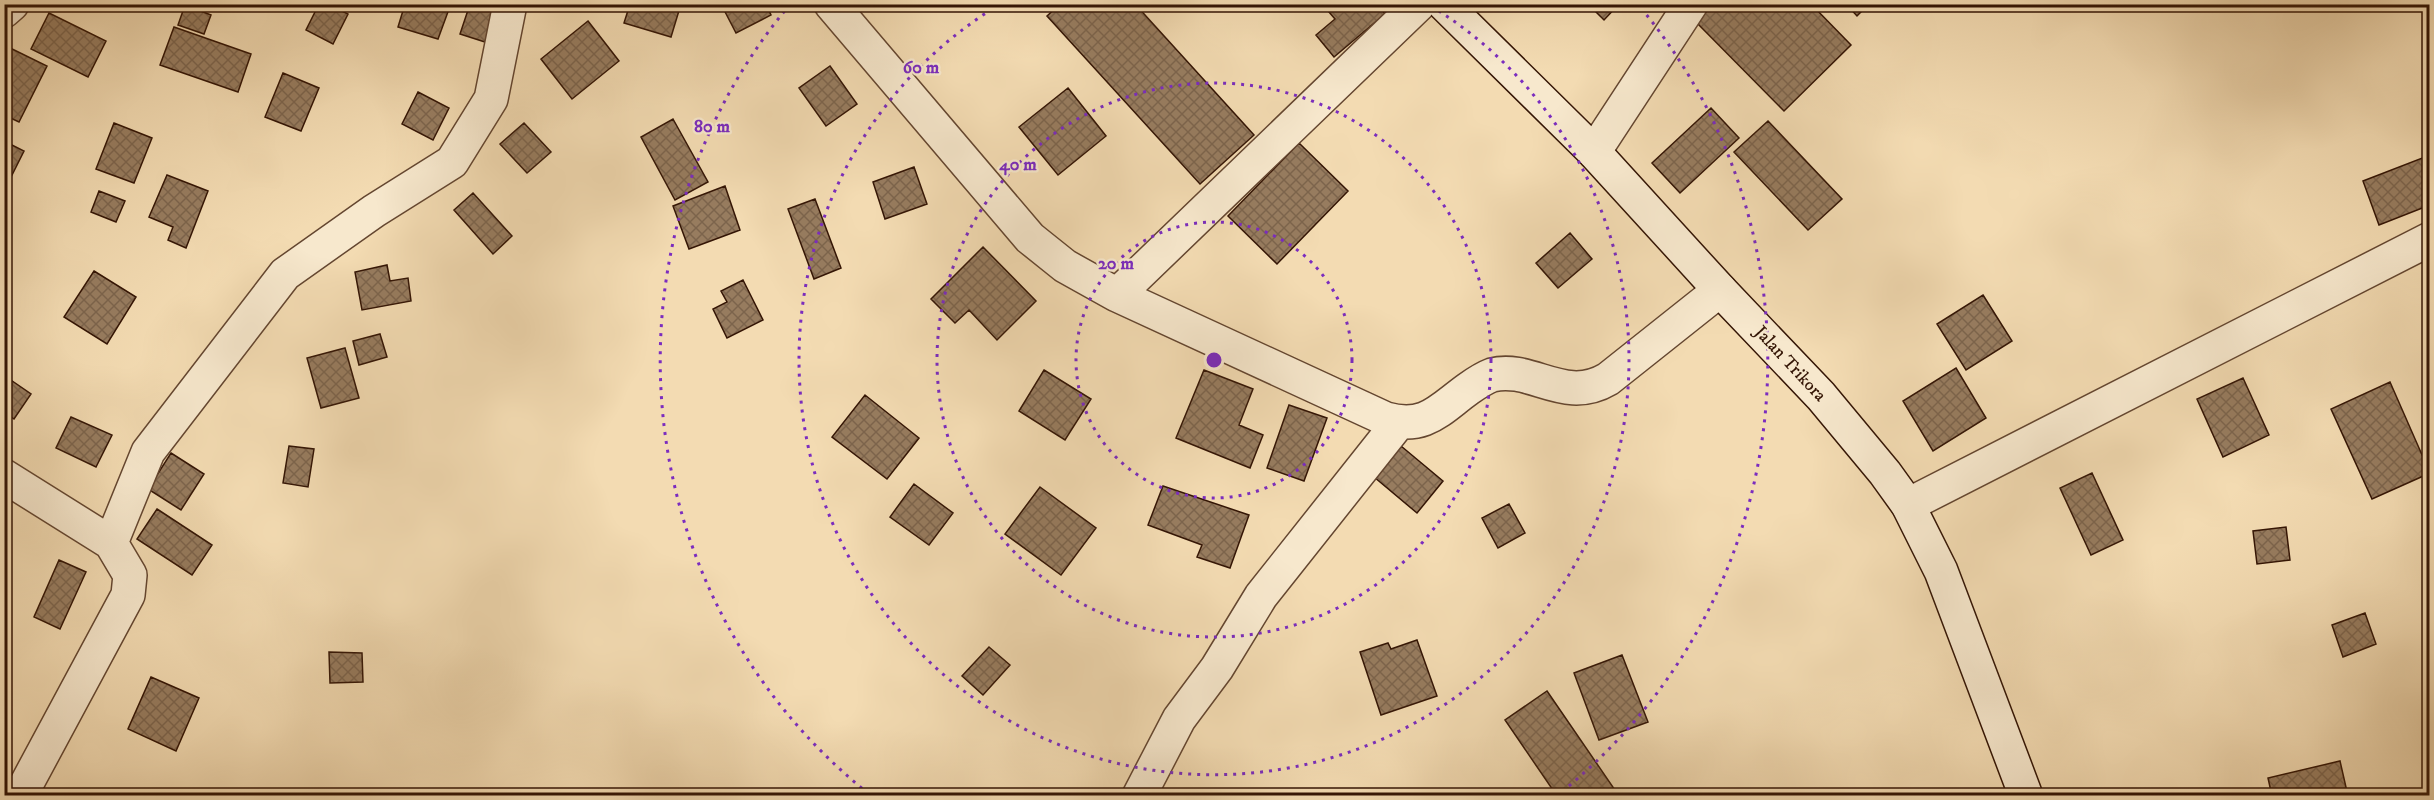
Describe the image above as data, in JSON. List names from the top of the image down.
{
  "streets": {
    "street": ["Jalan Trikora"]
  },
  "rings": [
    "60 m",
    "80 m",
    "40 m",
    "20 m"
  ]
}
